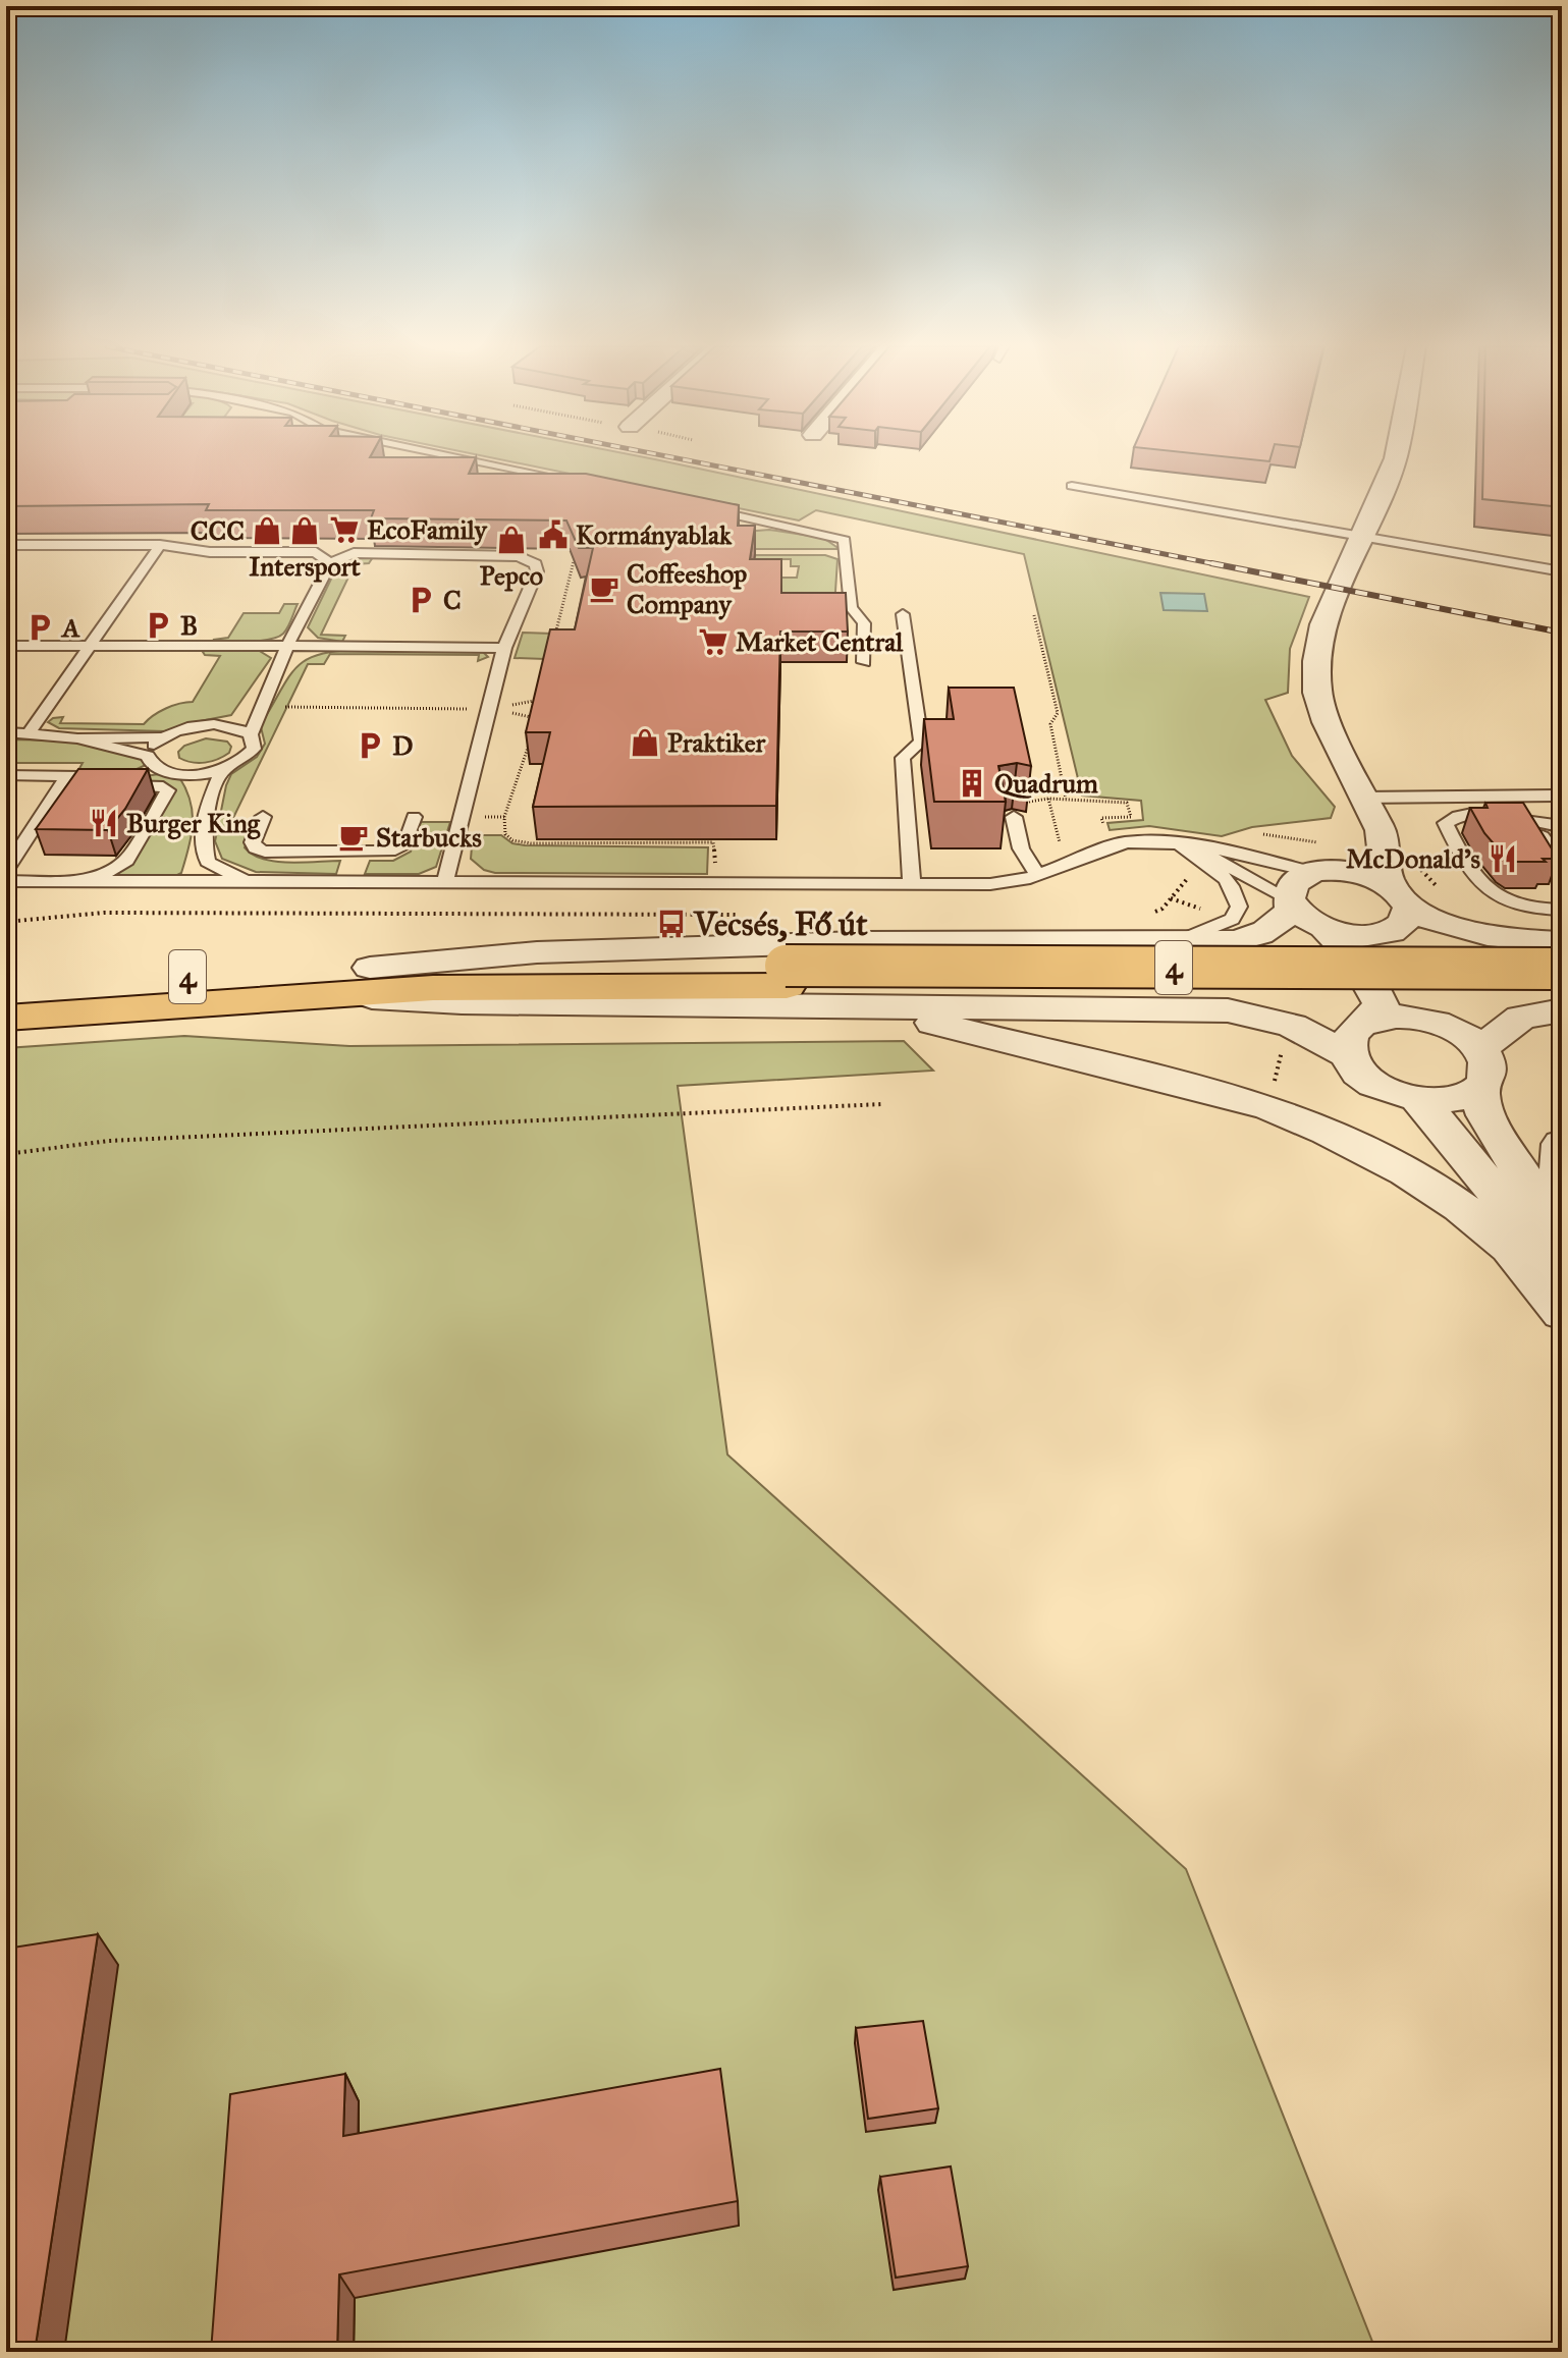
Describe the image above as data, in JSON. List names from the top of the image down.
{
  "streets": {
    "main road": ["4"]
  },
  "places": {
    "supermarket": ["EcoFamily", "Market Central"],
    "shop": [
      "CCC",
      "Intersport",
      "Pepco",
      "Praktiker"
    ],
    "public building": ["Kormányablak"],
    "cafe": ["Coffeeshop Company", "Starbucks"],
    "parking": [
      "C",
      "B",
      "A",
      "D"
    ],
    "building": ["Quadrum"],
    "restaurant": ["Burger King", "McDonald's"],
    "bus stop": ["Vecsés, Fő út"]
  }
}
